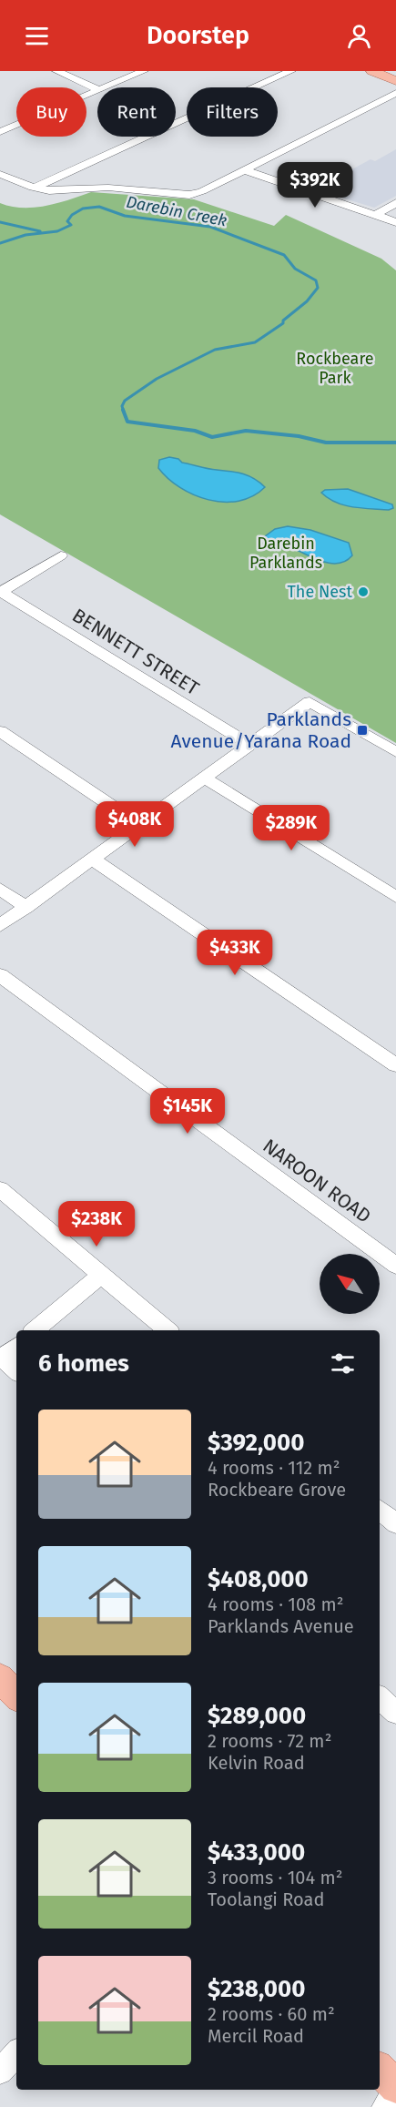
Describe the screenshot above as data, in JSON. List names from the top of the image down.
{
  "streets": {
    "street": ["BENNETT STREET", "NAROON ROAD"]
  },
  "water": ["Darebin Creek"],
  "parks": ["Rockbeare Park", "Darebin Parklands"],
  "places": {
    "other": ["The Nest"],
    "transit": ["Parklands Avenue/Yarana Road"]
  },
  "north": "top left",
  "page": {
    "header": "Doorstep",
    "chip": ["Buy", "Rent", "Filters"],
    "price": [
      "$392K",
      "$408K",
      "$289K",
      "$433K",
      "$145K",
      "$238K"
    ],
    "heading": "6 homes",
    "list": [
      {
        "name": "$392,000",
        "note": "4 rooms · 112 m² · Rockbeare Grove"
      },
      {
        "name": "$408,000",
        "note": "4 rooms · 108 m² · Parklands Avenue"
      },
      {
        "name": "$289,000",
        "note": "2 rooms · 72 m² · Kelvin Road"
      },
      {
        "name": "$433,000",
        "note": "3 rooms · 104 m² · Toolangi Road"
      },
      {
        "name": "$238,000",
        "note": "2 rooms · 60 m² · Mercil Road"
      }
    ]
  }
}
